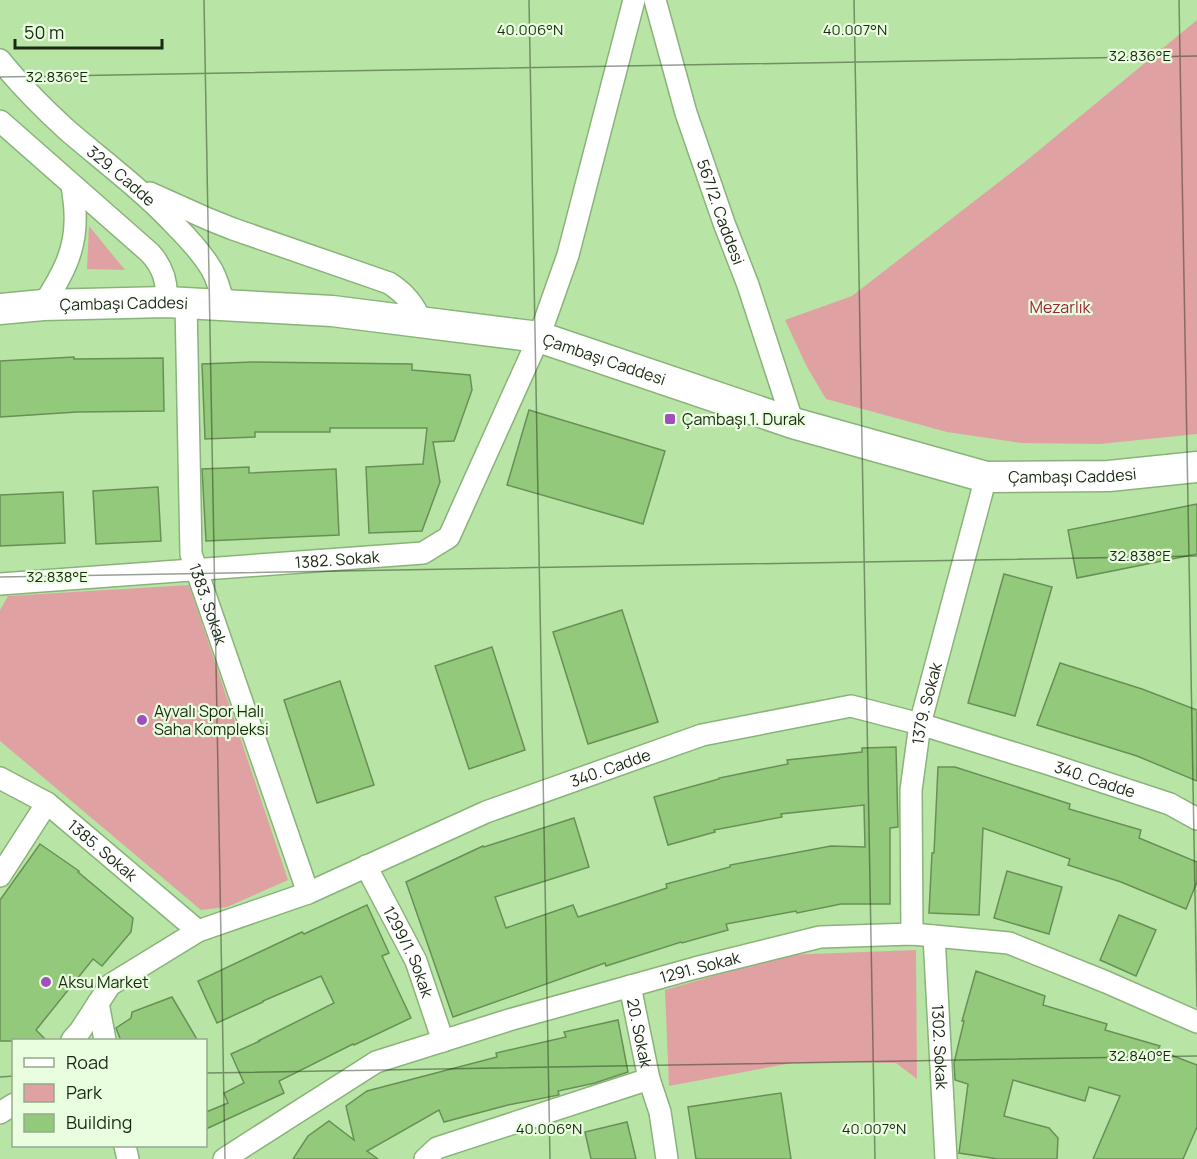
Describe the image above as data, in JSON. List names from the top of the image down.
{
  "streets": {
    "main road": ["Çambaşı Caddesi"],
    "street": [
      "329. Cadde",
      "567/2. Caddesi",
      "1382. Sokak",
      "1383. Sokak",
      "1379. Sokak",
      "340. Cadde",
      "1385. Sokak",
      "1299/1. Sokak",
      "1291. Sokak",
      "20. Sokak",
      "1302. Sokak"
    ]
  },
  "crossings": [
    ["329. Cadde", "Çambaşı Caddesi"],
    ["567/2. Caddesi", "Çambaşı Caddesi"],
    ["Çambaşı Caddesi", "1382. Sokak"],
    ["Çambaşı Caddesi", "1383. Sokak"],
    ["Çambaşı Caddesi", "1379. Sokak"],
    ["1382. Sokak", "1383. Sokak"],
    ["1383. Sokak", "340. Cadde"],
    ["1379. Sokak", "340. Cadde"],
    ["1379. Sokak", "1291. Sokak"],
    ["340. Cadde", "1385. Sokak"],
    ["340. Cadde", "1299/1. Sokak"],
    ["1299/1. Sokak", "1291. Sokak"],
    ["1291. Sokak", "20. Sokak"],
    ["1291. Sokak", "1302. Sokak"]
  ],
  "parks": ["Mezarlık"],
  "places": {
    "transit": ["Çambaşı 1. Durak"],
    "other": ["Ayvalı Spor Halı Saha Kompleksi", "Aksu Market"]
  },
  "legend": ["Road", "Park", "Building"],
  "scale_bar": "50 m",
  "coordinates": [
    "40.006°N",
    "40.007°N",
    "32.836°E",
    "32.838°E",
    "32.840°E"
  ]
}
